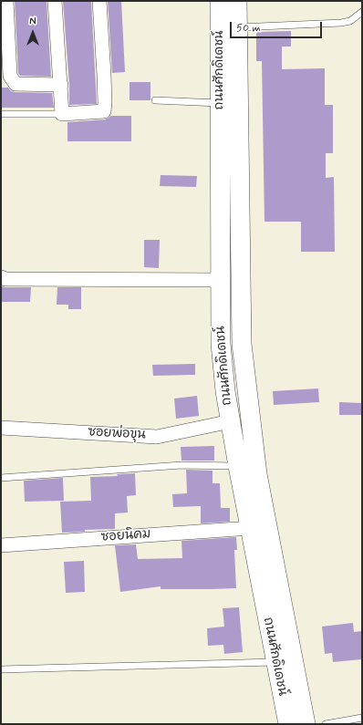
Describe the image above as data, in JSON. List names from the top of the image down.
{
  "streets": {
    "main road": ["ถนนศักดิเดชน์"],
    "street": ["ซอยพ่อขุน", "ซอยนิคม"]
  },
  "crossings": [
    ["ถนนศักดิเดชน์", "ซอยพ่อขุน"],
    ["ถนนศักดิเดชน์", "ซอยนิคม"]
  ],
  "scale_bar": "50 m",
  "north": "top"
}
